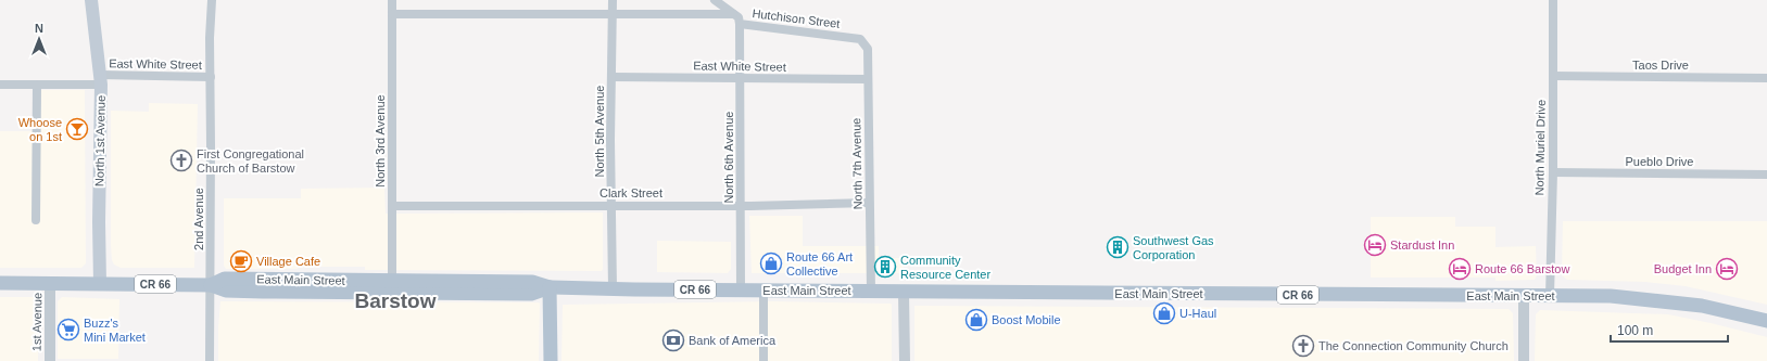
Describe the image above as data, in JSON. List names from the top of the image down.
{
  "streets": {
    "main road": ["North 1st Avenue", "East Main Street", "CR 66"],
    "street": [
      "Hutchison Street",
      "East White Street",
      "Taos Drive",
      "North 5th Avenue",
      "North 3rd Avenue",
      "North Muriel Drive",
      "North 6th Avenue",
      "Pueblo Drive",
      "North 7th Avenue",
      "Clark Street",
      "2nd Avenue",
      "1st Avenue"
    ]
  },
  "crossings": [
    ["Hutchison Street", "North 6th Avenue"],
    ["Hutchison Street", "North 7th Avenue"],
    ["East White Street", "North 5th Avenue"],
    ["East White Street", "North 1st Avenue"],
    ["East White Street", "North 6th Avenue"],
    ["East White Street", "North 7th Avenue"],
    ["East White Street", "2nd Avenue"],
    ["Taos Drive", "North Muriel Drive"],
    ["North 5th Avenue", "Clark Street"],
    ["North 5th Avenue", "East Main Street"],
    ["North 1st Avenue", "East Main Street"],
    ["North 1st Avenue", "CR 66"],
    ["North 3rd Avenue", "Clark Street"],
    ["North 3rd Avenue", "East Main Street"],
    ["North Muriel Drive", "Pueblo Drive"],
    ["North Muriel Drive", "East Main Street"],
    ["North 6th Avenue", "Clark Street"],
    ["North 6th Avenue", "East Main Street"],
    ["North 7th Avenue", "Clark Street"],
    ["North 7th Avenue", "East Main Street"],
    ["2nd Avenue", "East Main Street"],
    ["East Main Street", "CR 66"],
    ["CR 66", "1st Avenue"]
  ],
  "districts": ["Barstow"],
  "places": {
    "bar": ["Whoose on 1st"],
    "church": ["First Congregational Church of Barstow", "The Connection Community Church"],
    "hotel": ["Stardust Inn", "Route 66 Barstow", "Budget Inn"],
    "building": ["Southwest Gas Corporation", "Community Resource Center"],
    "cafe": ["Village Cafe"],
    "shop": ["Route 66 Art Collective", "U-Haul", "Boost Mobile"],
    "supermarket": ["Buzz's Mini Market"],
    "bank": ["Bank of America"]
  },
  "scale_bar": "100 m",
  "north": "top"
}
